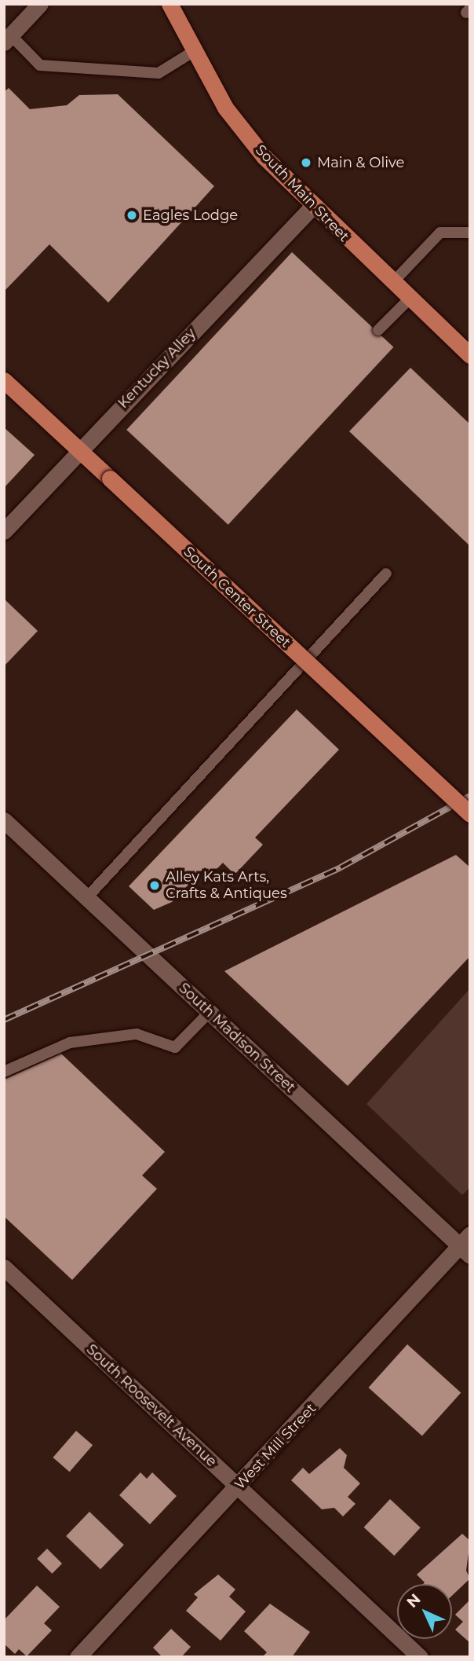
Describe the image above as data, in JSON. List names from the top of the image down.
{
  "streets": {
    "main road": ["South Main Street", "South Center Street"],
    "street": [
      "Kentucky Alley",
      "South Madison Street",
      "South Roosevelt Avenue",
      "West Mill Street"
    ]
  },
  "crossings": [
    ["South Main Street", "Kentucky Alley"],
    ["Kentucky Alley", "South Center Street"],
    ["South Madison Street", "West Mill Street"],
    ["South Roosevelt Avenue", "West Mill Street"]
  ],
  "places": ["Main & Olive", "Eagles Lodge", "Alley Kats Arts, Crafts & Antiques"],
  "north": "top left"
}
